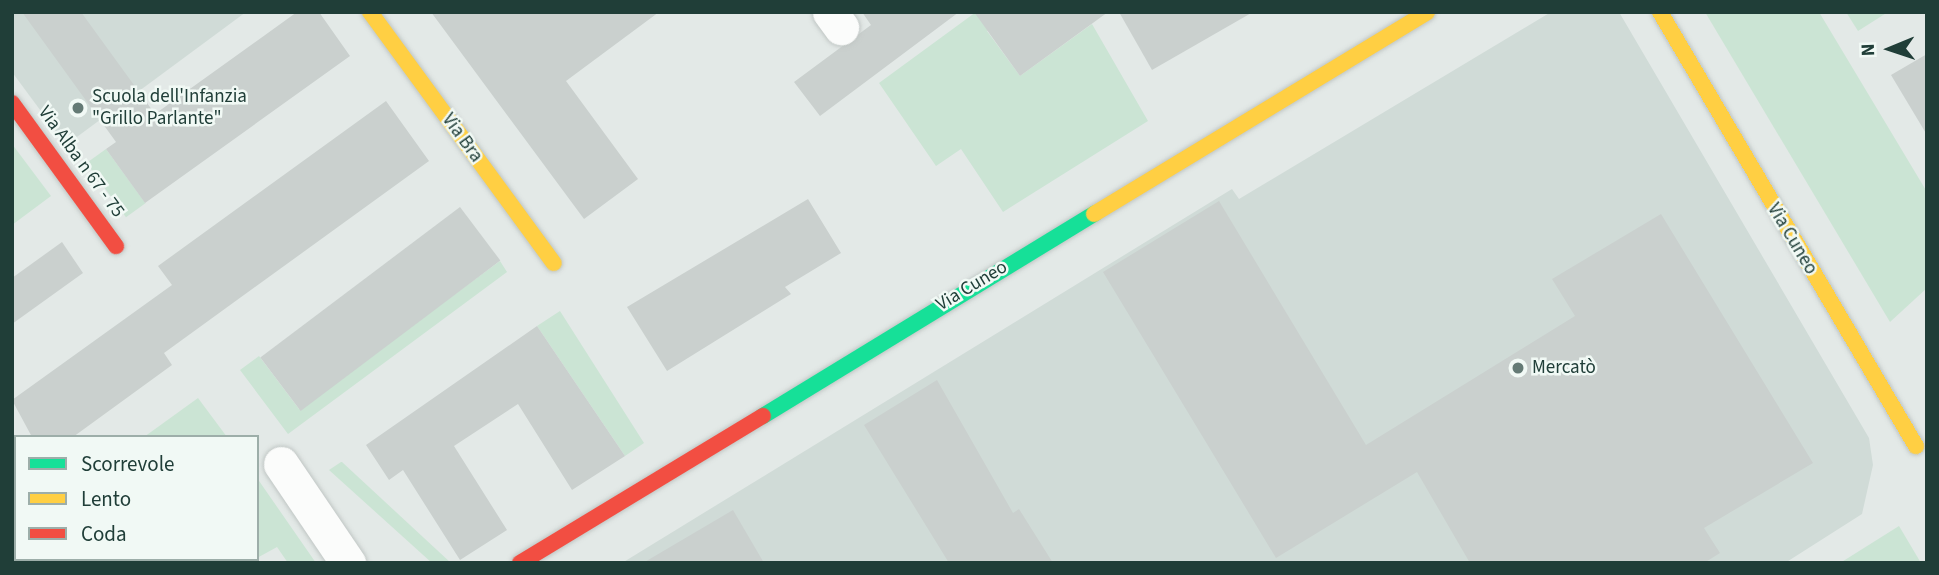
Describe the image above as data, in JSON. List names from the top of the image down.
{
  "streets": {
    "main road": ["Via Bra", "Via Alba n 67 - 75", "Via Cuneo"]
  },
  "places": ["Scuola dell'Infanzia \"Grillo Parlante\"", "Mercatò"],
  "legend": ["Scorrevole", "Lento", "Coda"],
  "north": "left"
}
